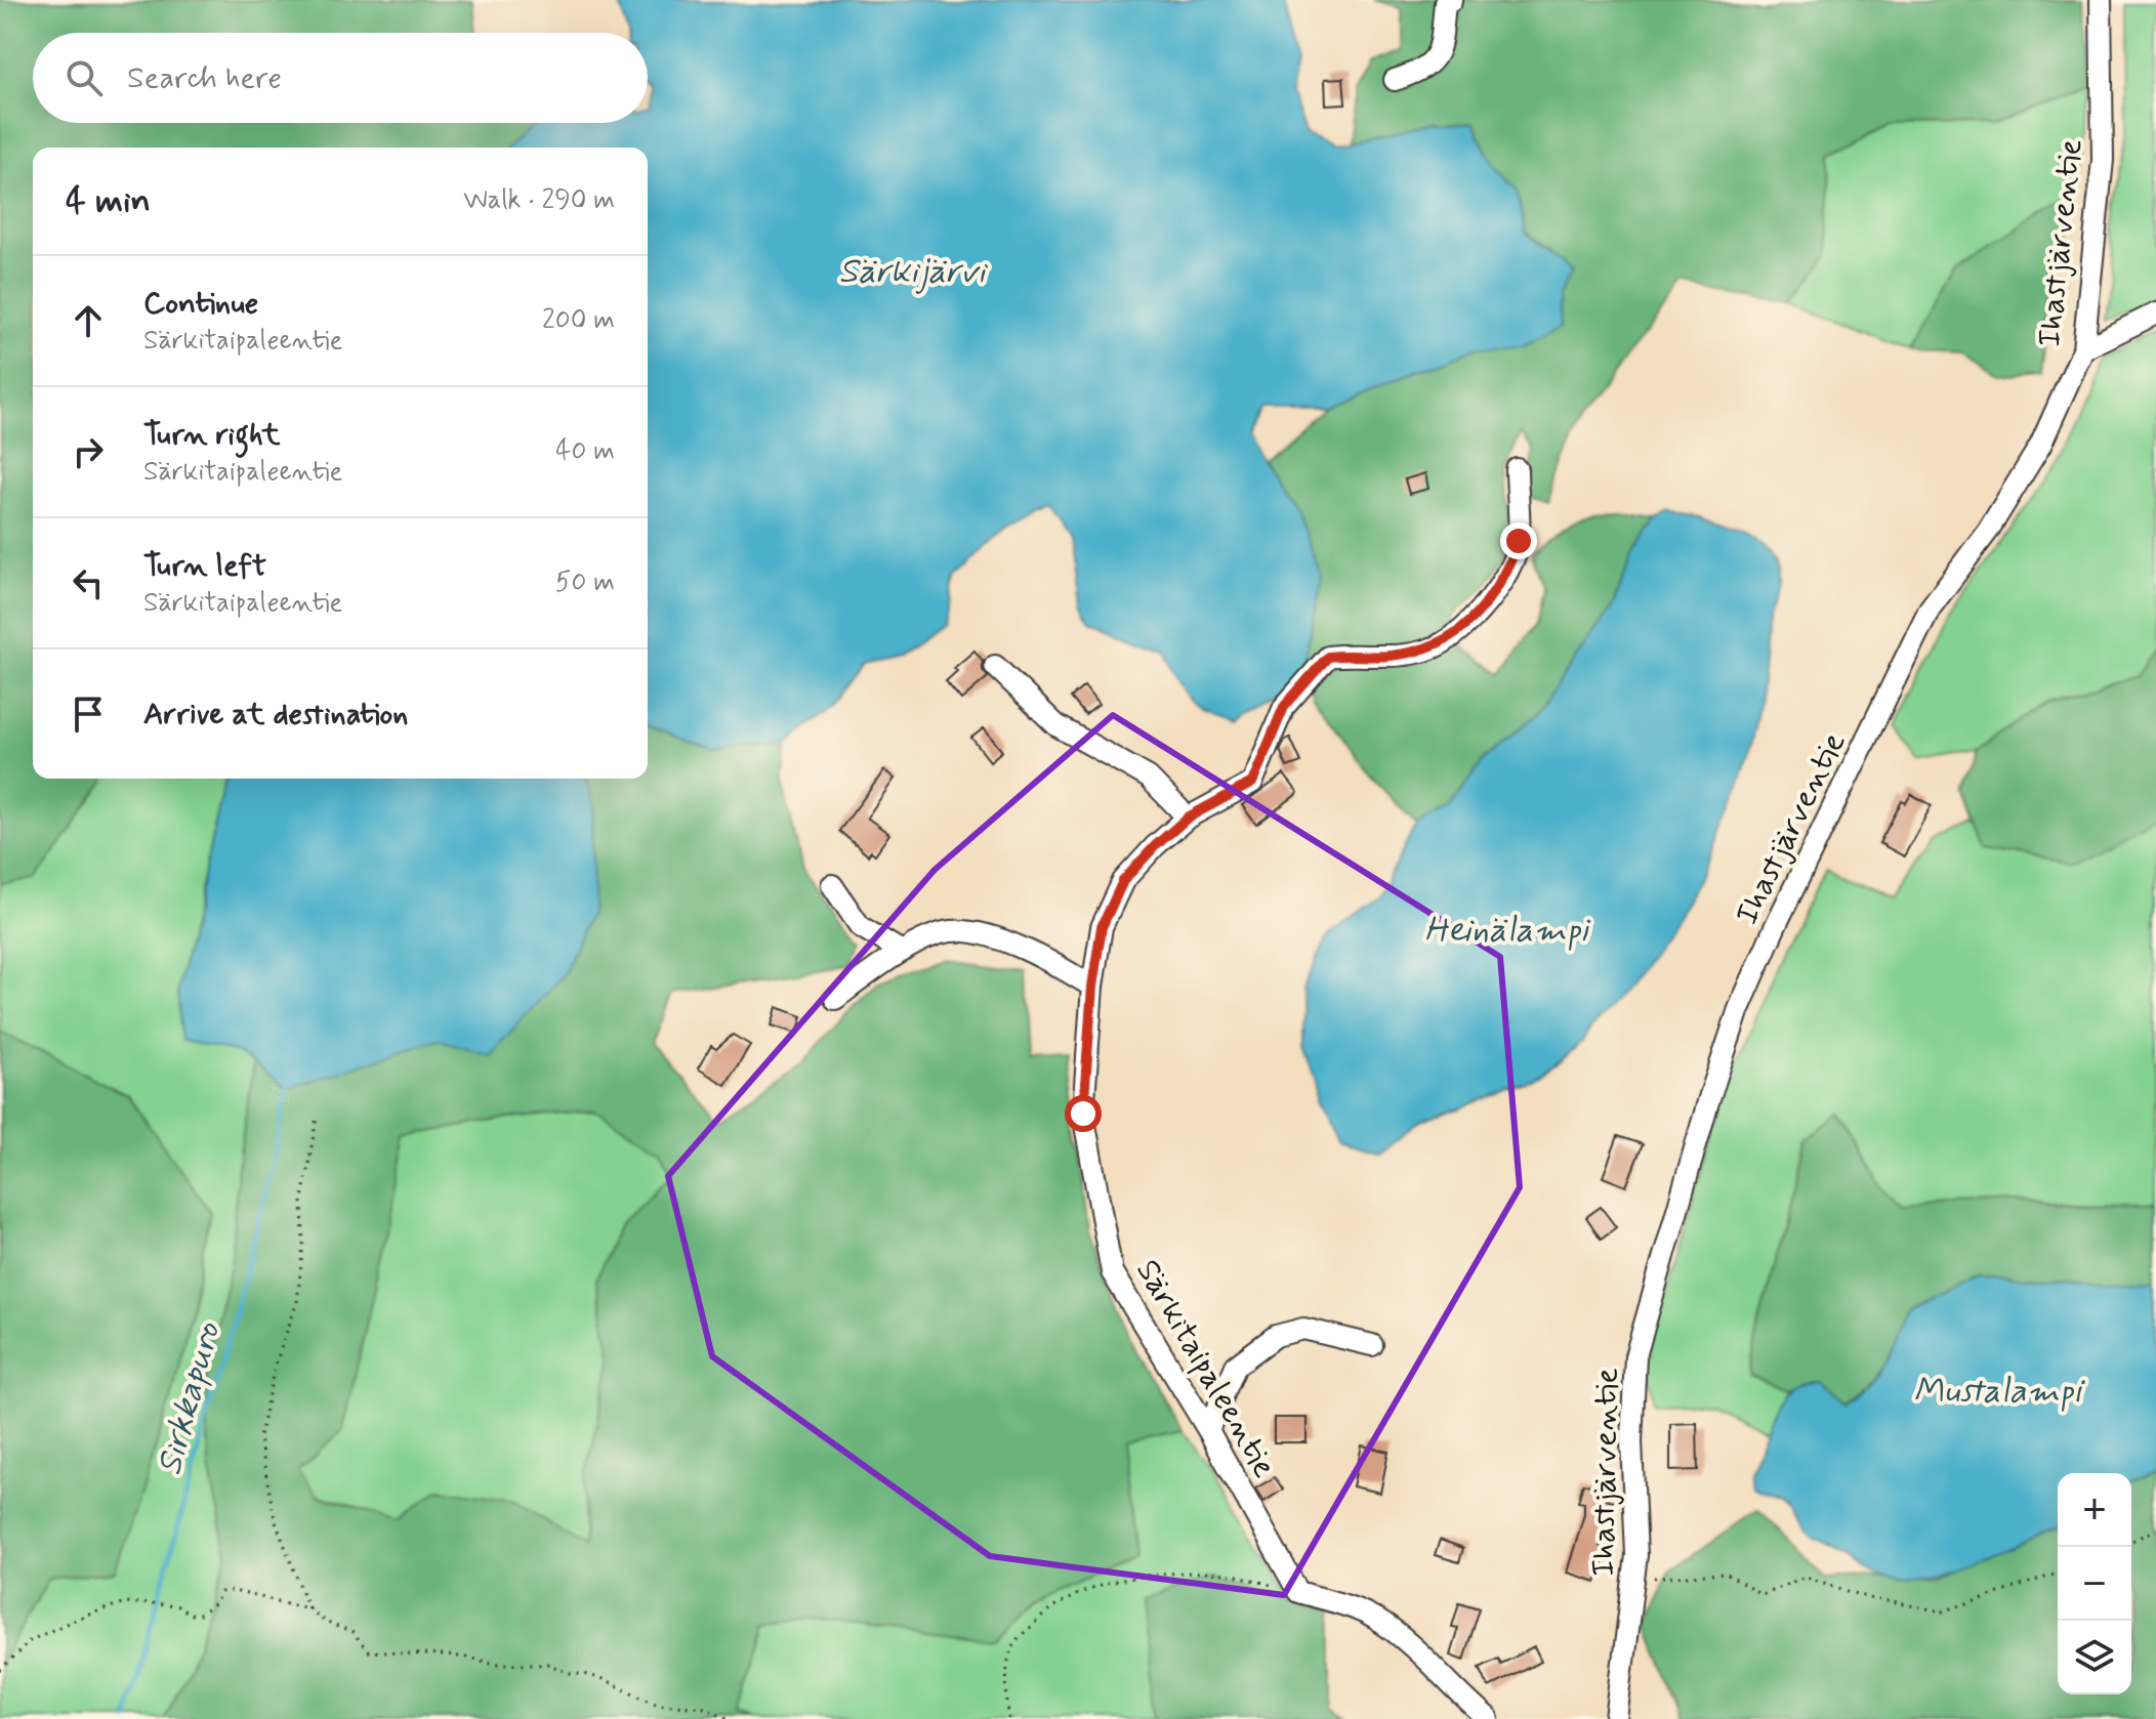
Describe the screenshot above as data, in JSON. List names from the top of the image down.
{
  "streets": {
    "street": ["Ihastjärventie", "Särkitaipaleentie"]
  },
  "water": [
    "Särkijärvi",
    "Heinälampi",
    "Mustalampi",
    "Sirkkapuro"
  ],
  "page": {
    "search": "Search here",
    "heading": ["4 min", "Walk · 290 m"],
    "list": [
      ["Continue", "Särkitaipaleentie", "200 m"],
      ["Turn right", "Särkitaipaleentie", "40 m"],
      ["Turn left", "Särkitaipaleentie", "50 m"],
      "Arrive at destination"
    ],
    "map_buttons": ["+", "−"]
  }
}
